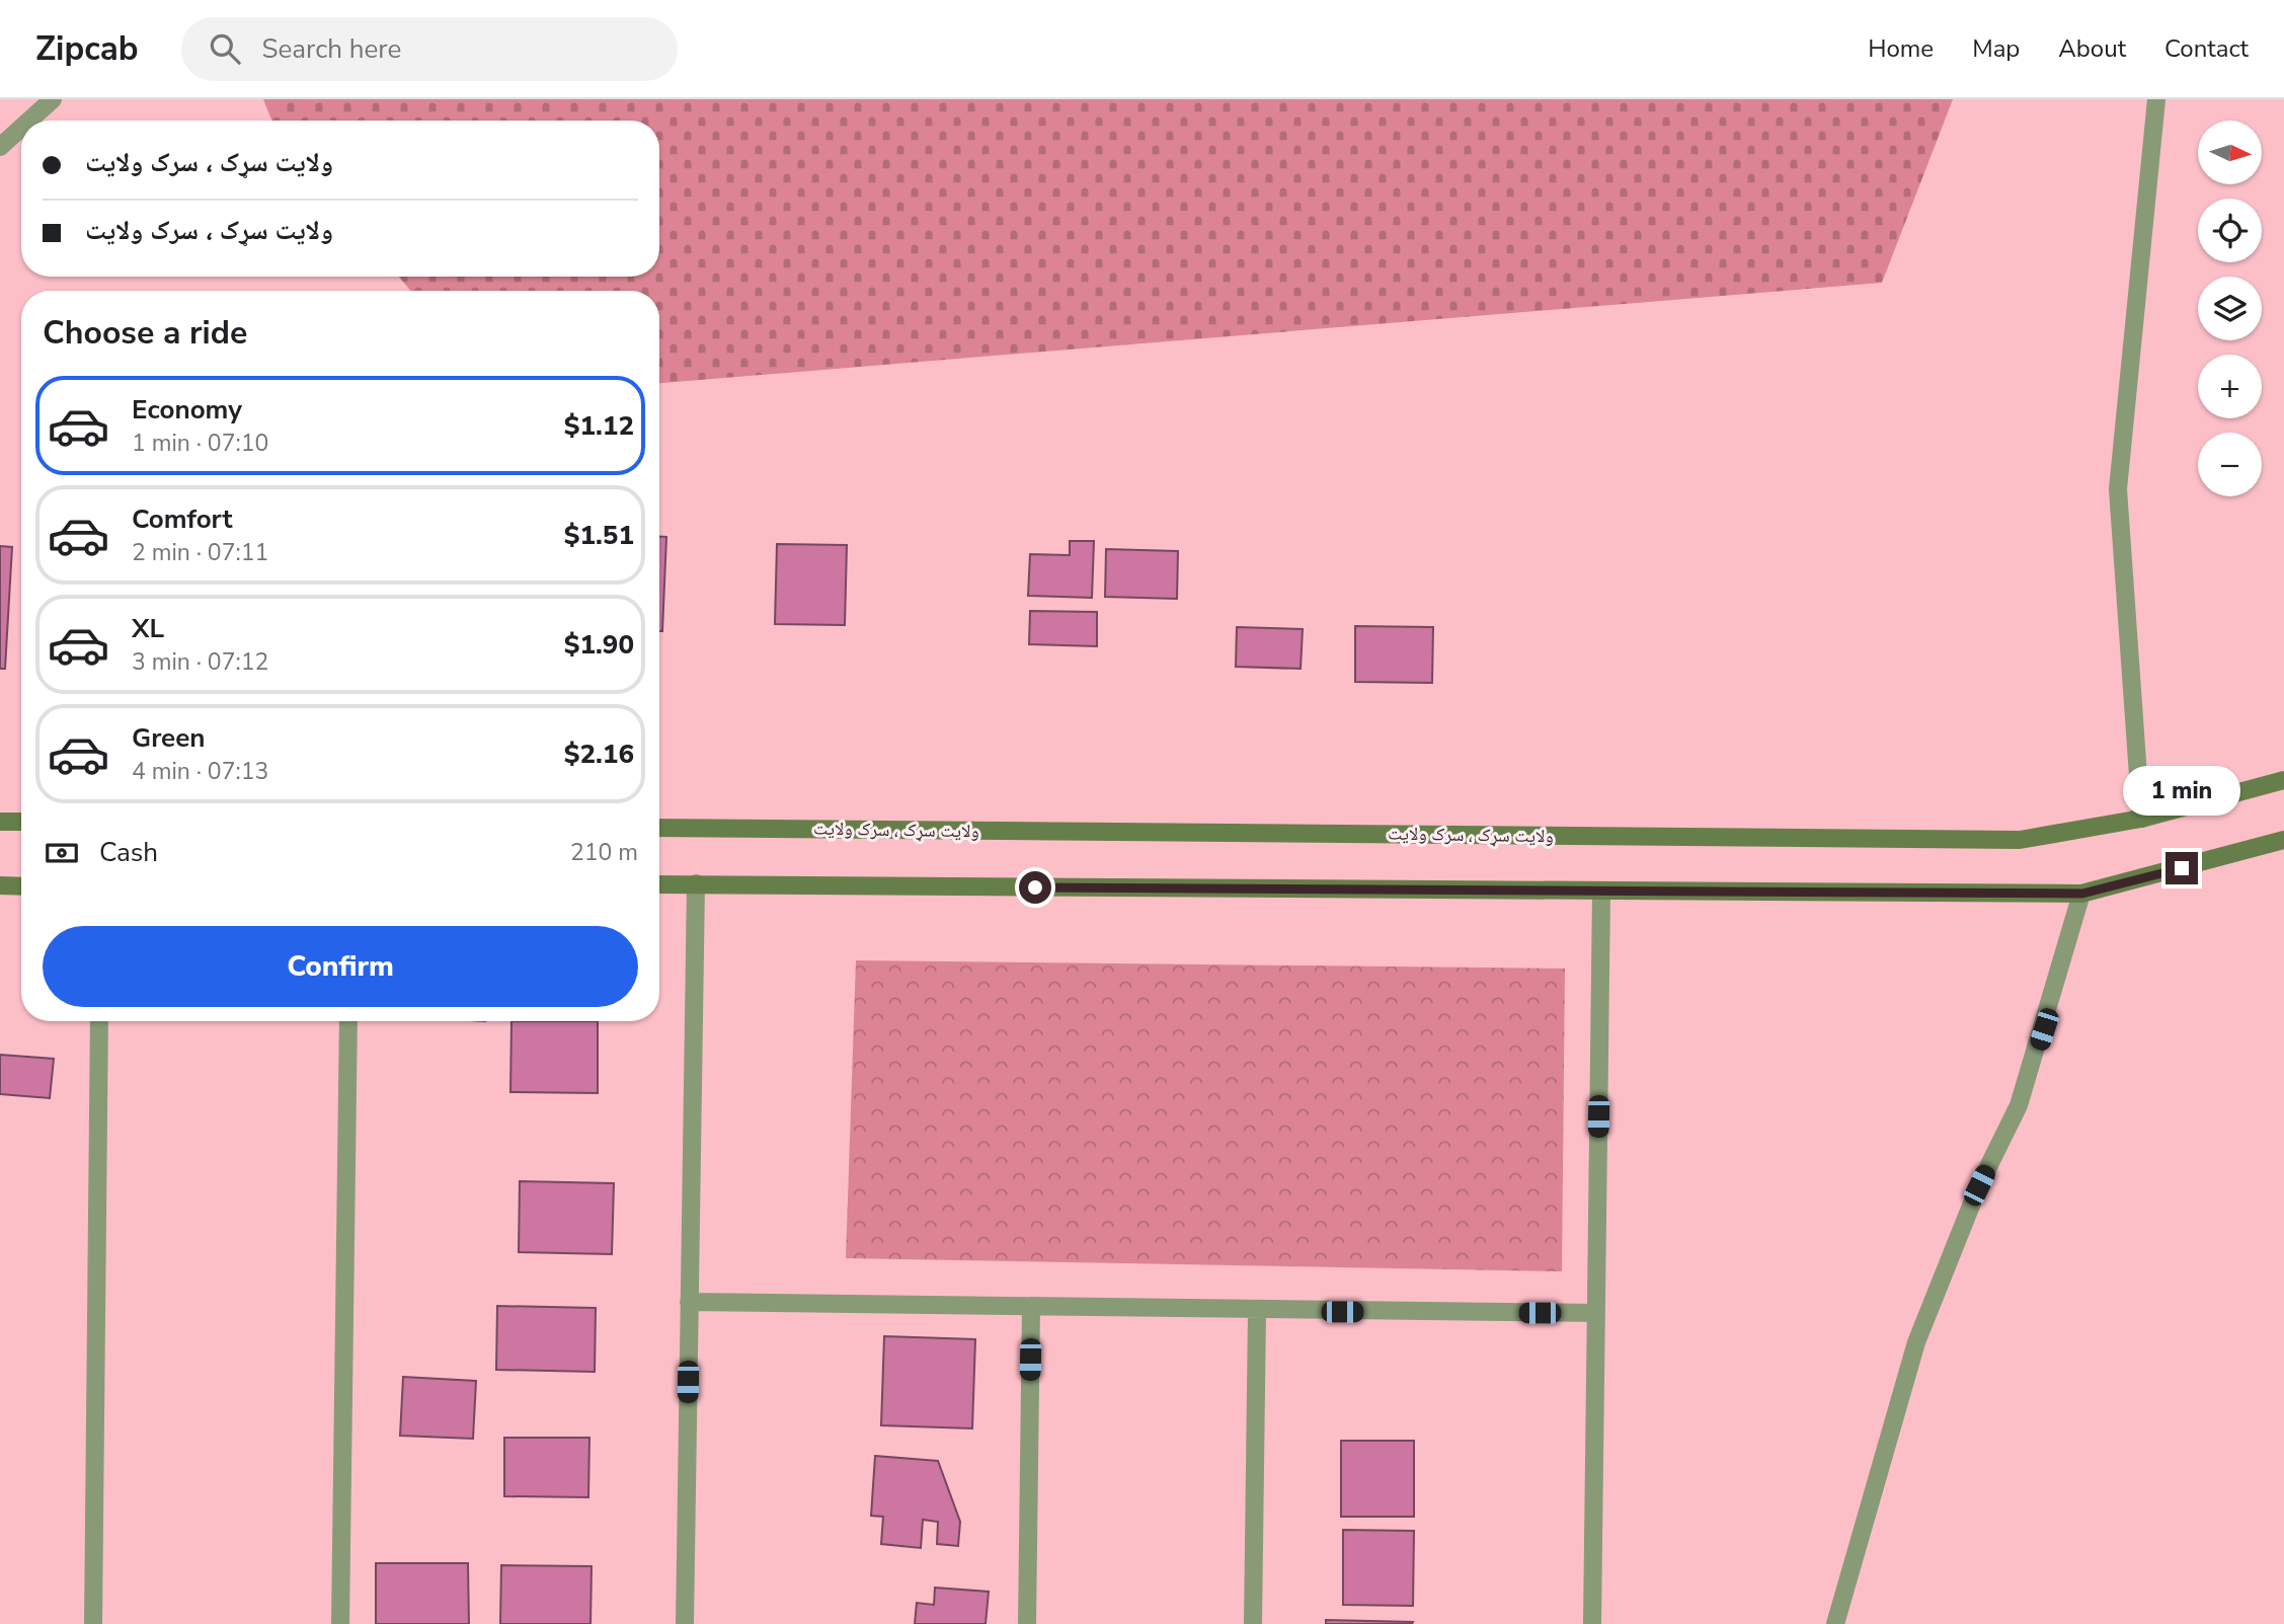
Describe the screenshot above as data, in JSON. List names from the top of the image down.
{
  "streets": {
    "main road": ["ولایت سړک ، سرک ولایت"]
  },
  "north": "right",
  "page": {
    "header": "Zipcab",
    "search": "Search here",
    "nav": [
      "Home",
      "Map",
      "About",
      "Contact"
    ],
    "map_buttons": ["+", "−"],
    "banner": ["ولایت سړک ، سرک ولایت", "ولایت سړک ، سرک ولایت"],
    "heading": "Choose a ride",
    "list": [
      {
        "name": "Economy",
        "note": "1 min · 07:10",
        "value": "$1.12"
      },
      {
        "name": "Comfort",
        "note": "2 min · 07:11",
        "value": "$1.51"
      },
      {
        "name": "XL",
        "note": "3 min · 07:12",
        "value": "$1.90"
      },
      {
        "name": "Green",
        "note": "4 min · 07:13",
        "value": "$2.16"
      }
    ],
    "bubble": "1 min",
    "pay": ["Cash", "210 m"],
    "buttons": "Confirm"
  }
}
